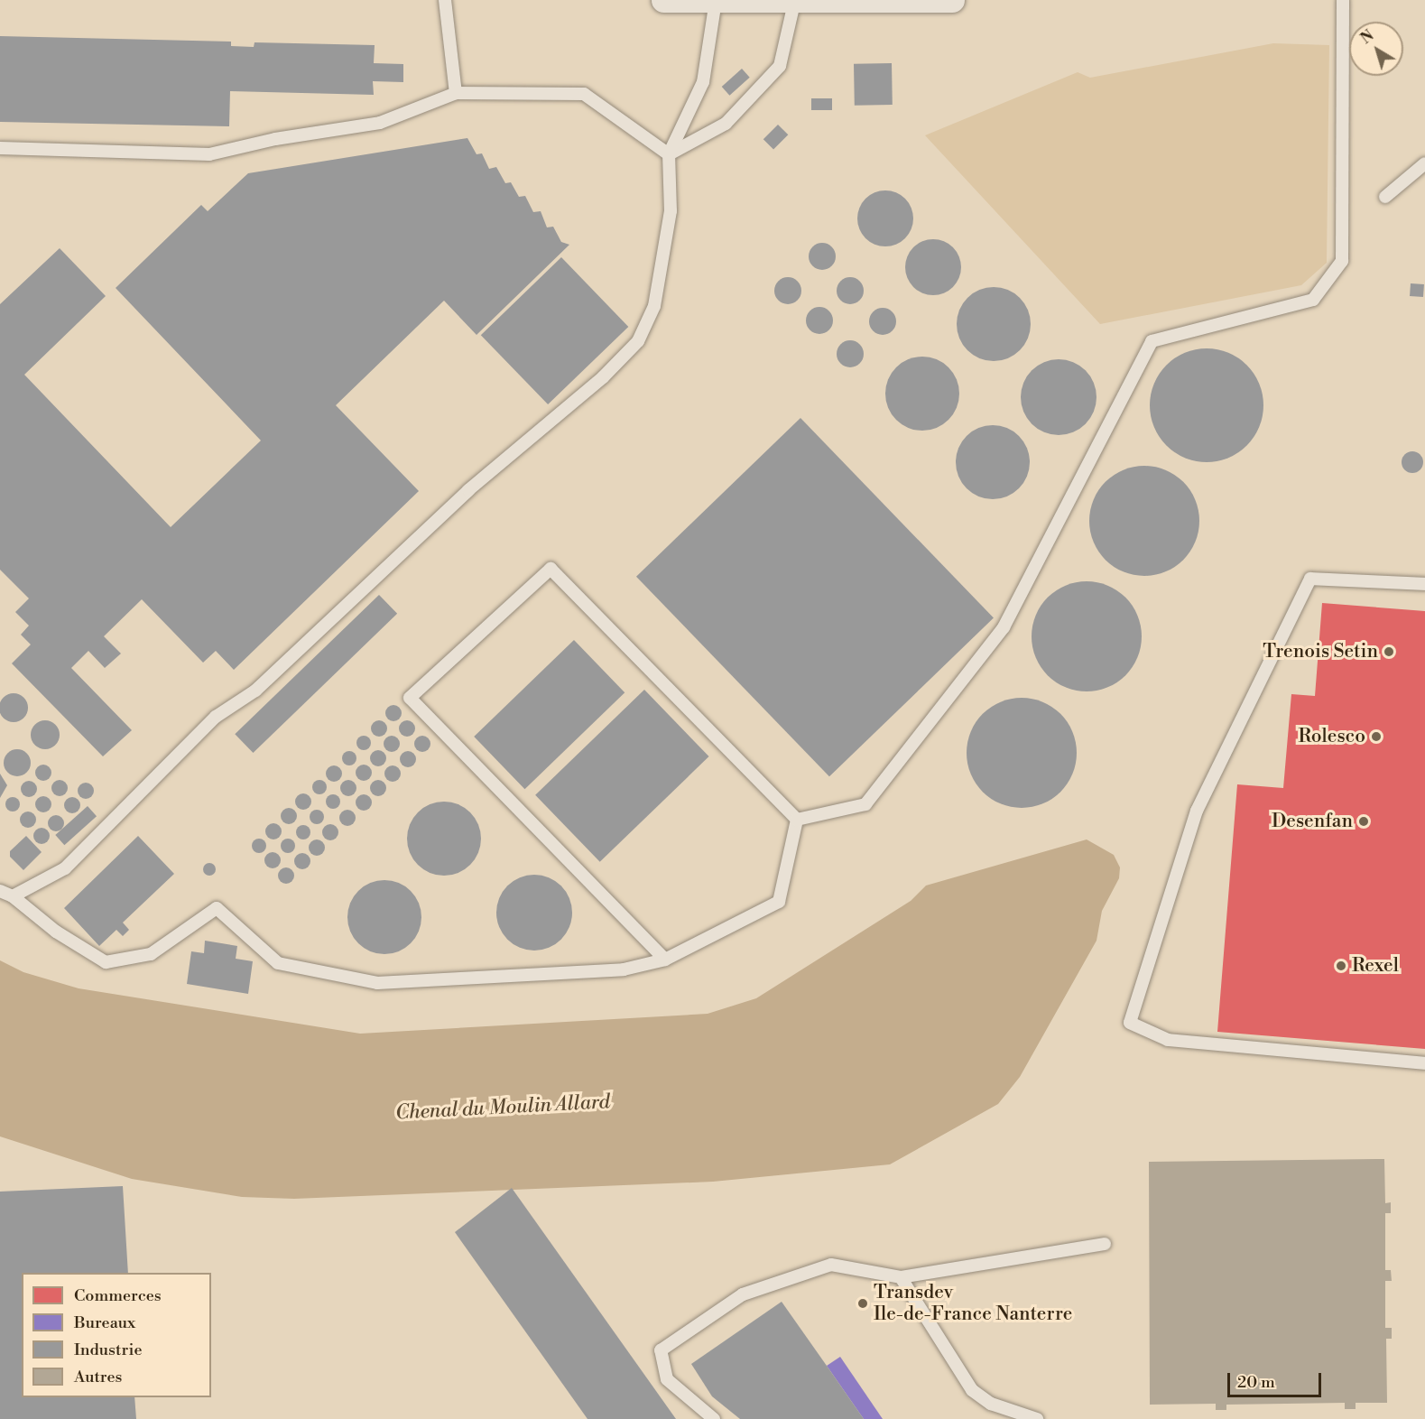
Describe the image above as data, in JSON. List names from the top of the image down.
{
  "water": ["Chenal du Moulin Allard"],
  "places": [
    "Trenois Setin",
    "Rolesco",
    "Desenfan",
    "Rexel",
    "Transdev Ile-de-France Nanterre"
  ],
  "legend": [
    "Commerces",
    "Bureaux",
    "Industrie",
    "Autres"
  ],
  "scale_bar": "20 m",
  "north": "top left"
}
